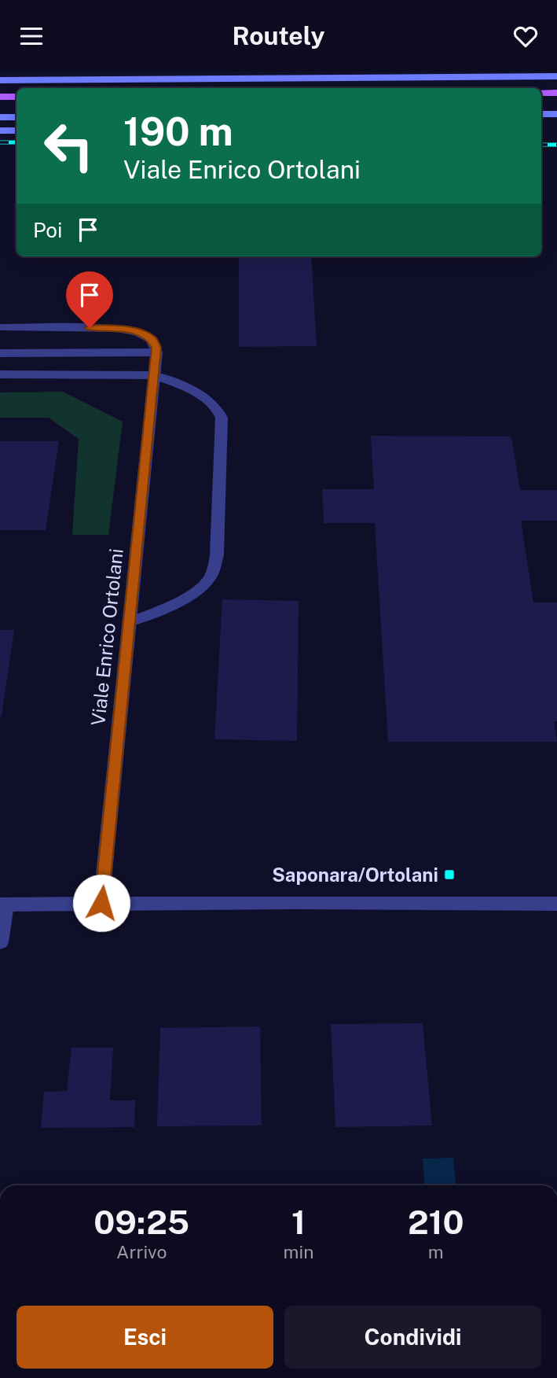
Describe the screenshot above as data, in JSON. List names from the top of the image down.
{
  "streets": {
    "street": ["Viale Enrico Ortolani"]
  },
  "places": {
    "transit": ["Saponara/Ortolani"]
  },
  "page": {
    "header": "Routely",
    "turn": ["190 m", "Viale Enrico Ortolani"],
    "then": "Poi",
    "eta": [
      "09:25",
      "Arrivo",
      "1",
      "min",
      "210",
      "m"
    ],
    "buttons": ["Esci", "Condividi"]
  }
}
